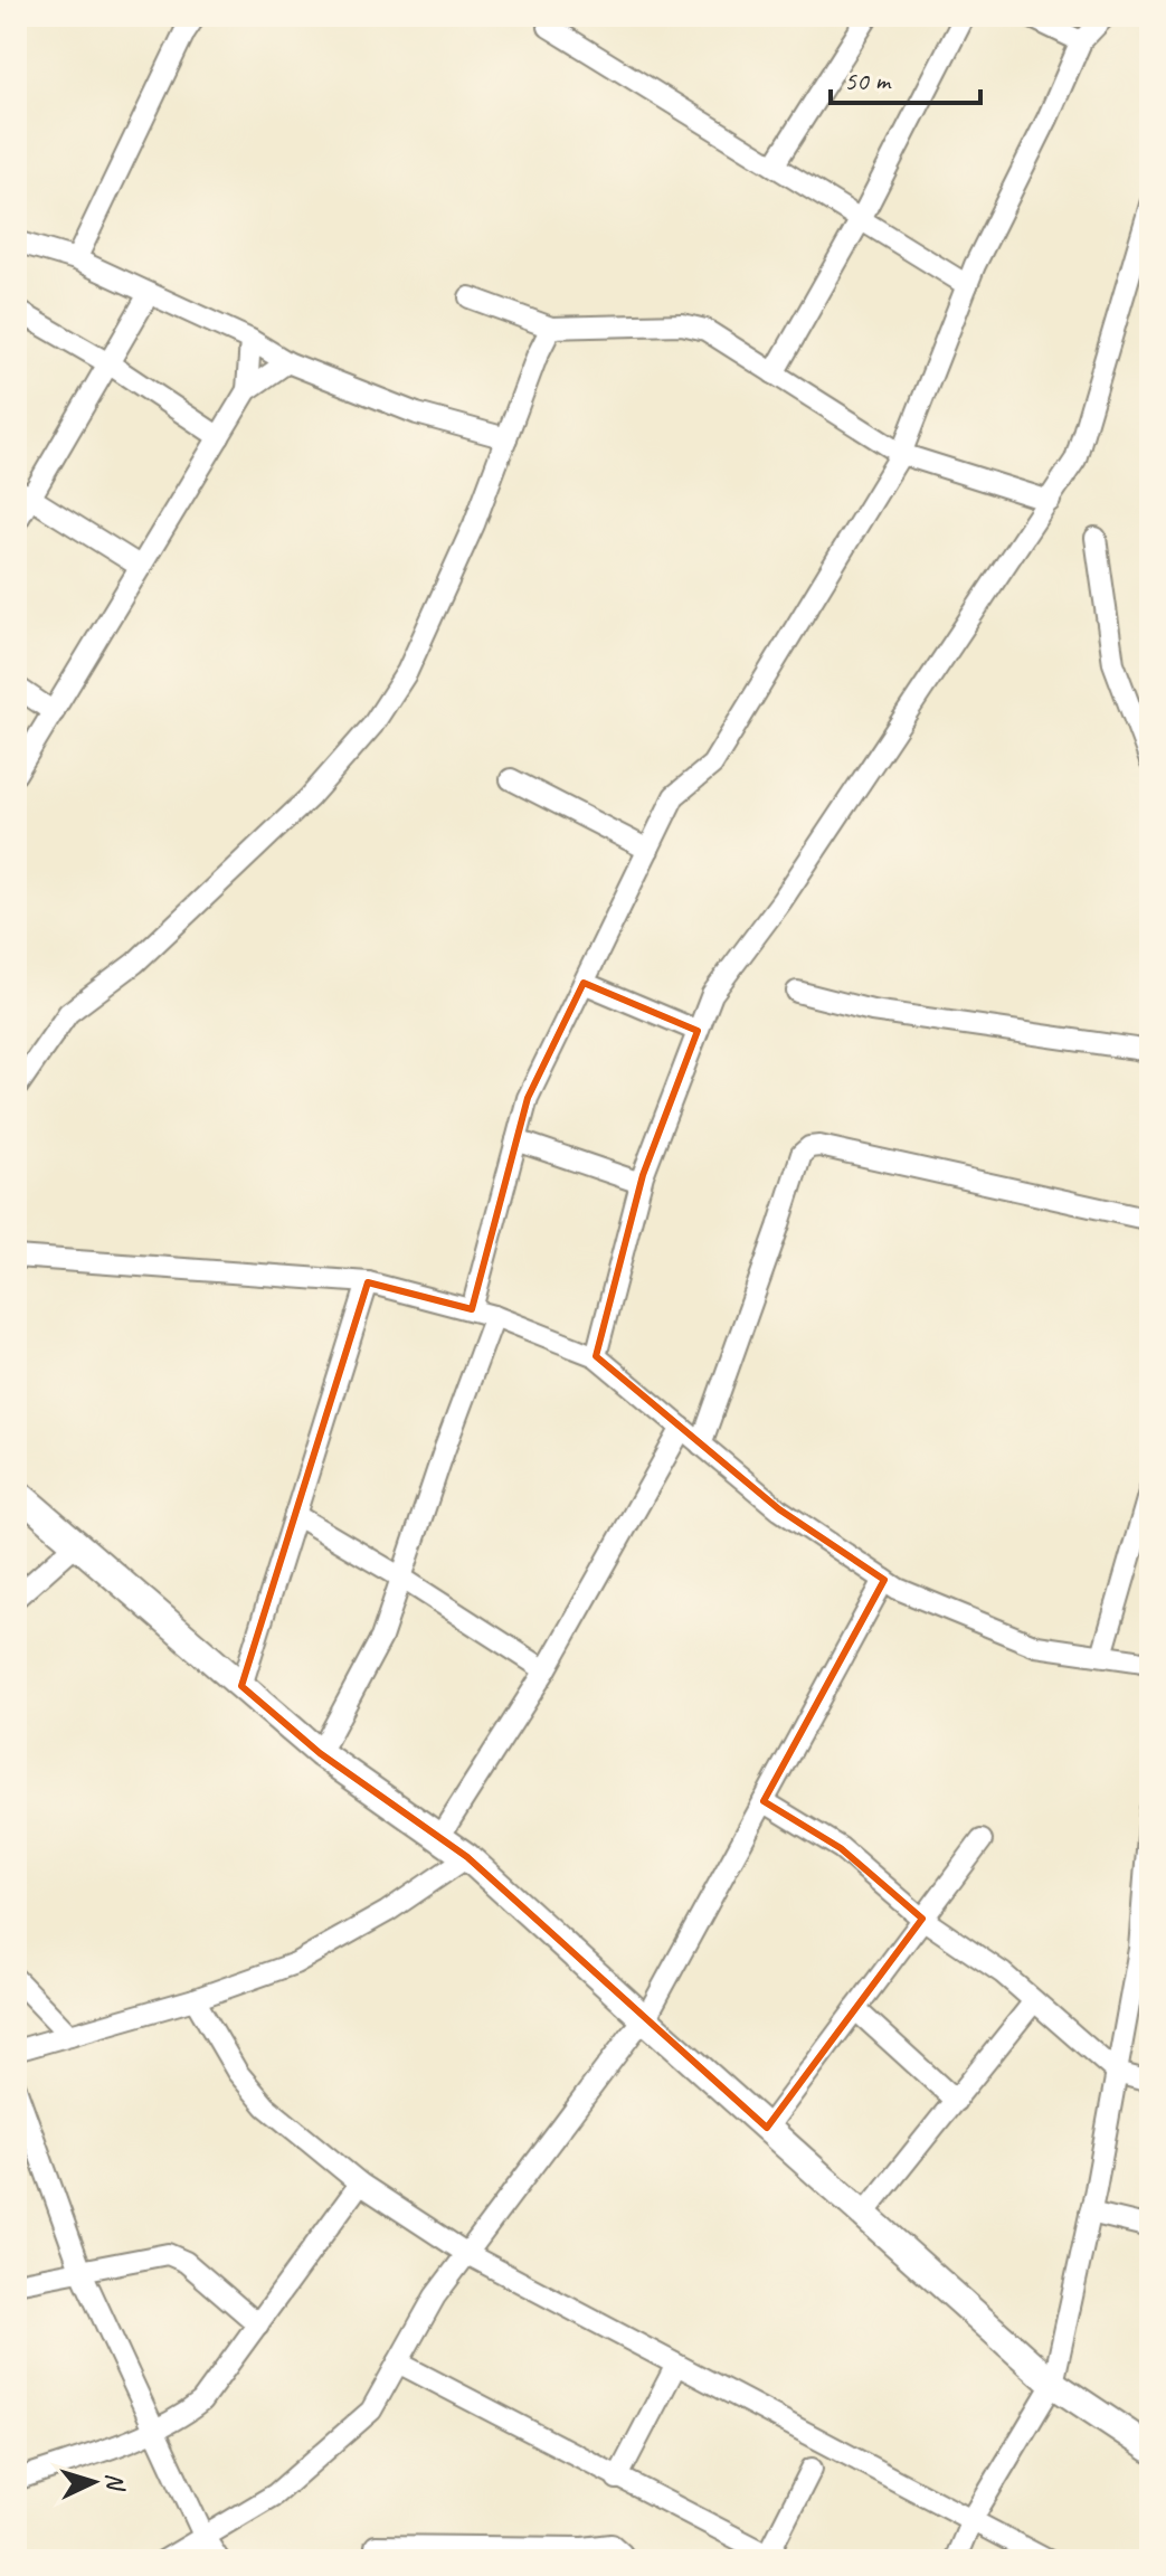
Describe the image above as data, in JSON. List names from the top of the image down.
{
  "scale_bar": "50 m",
  "north": "right"
}
